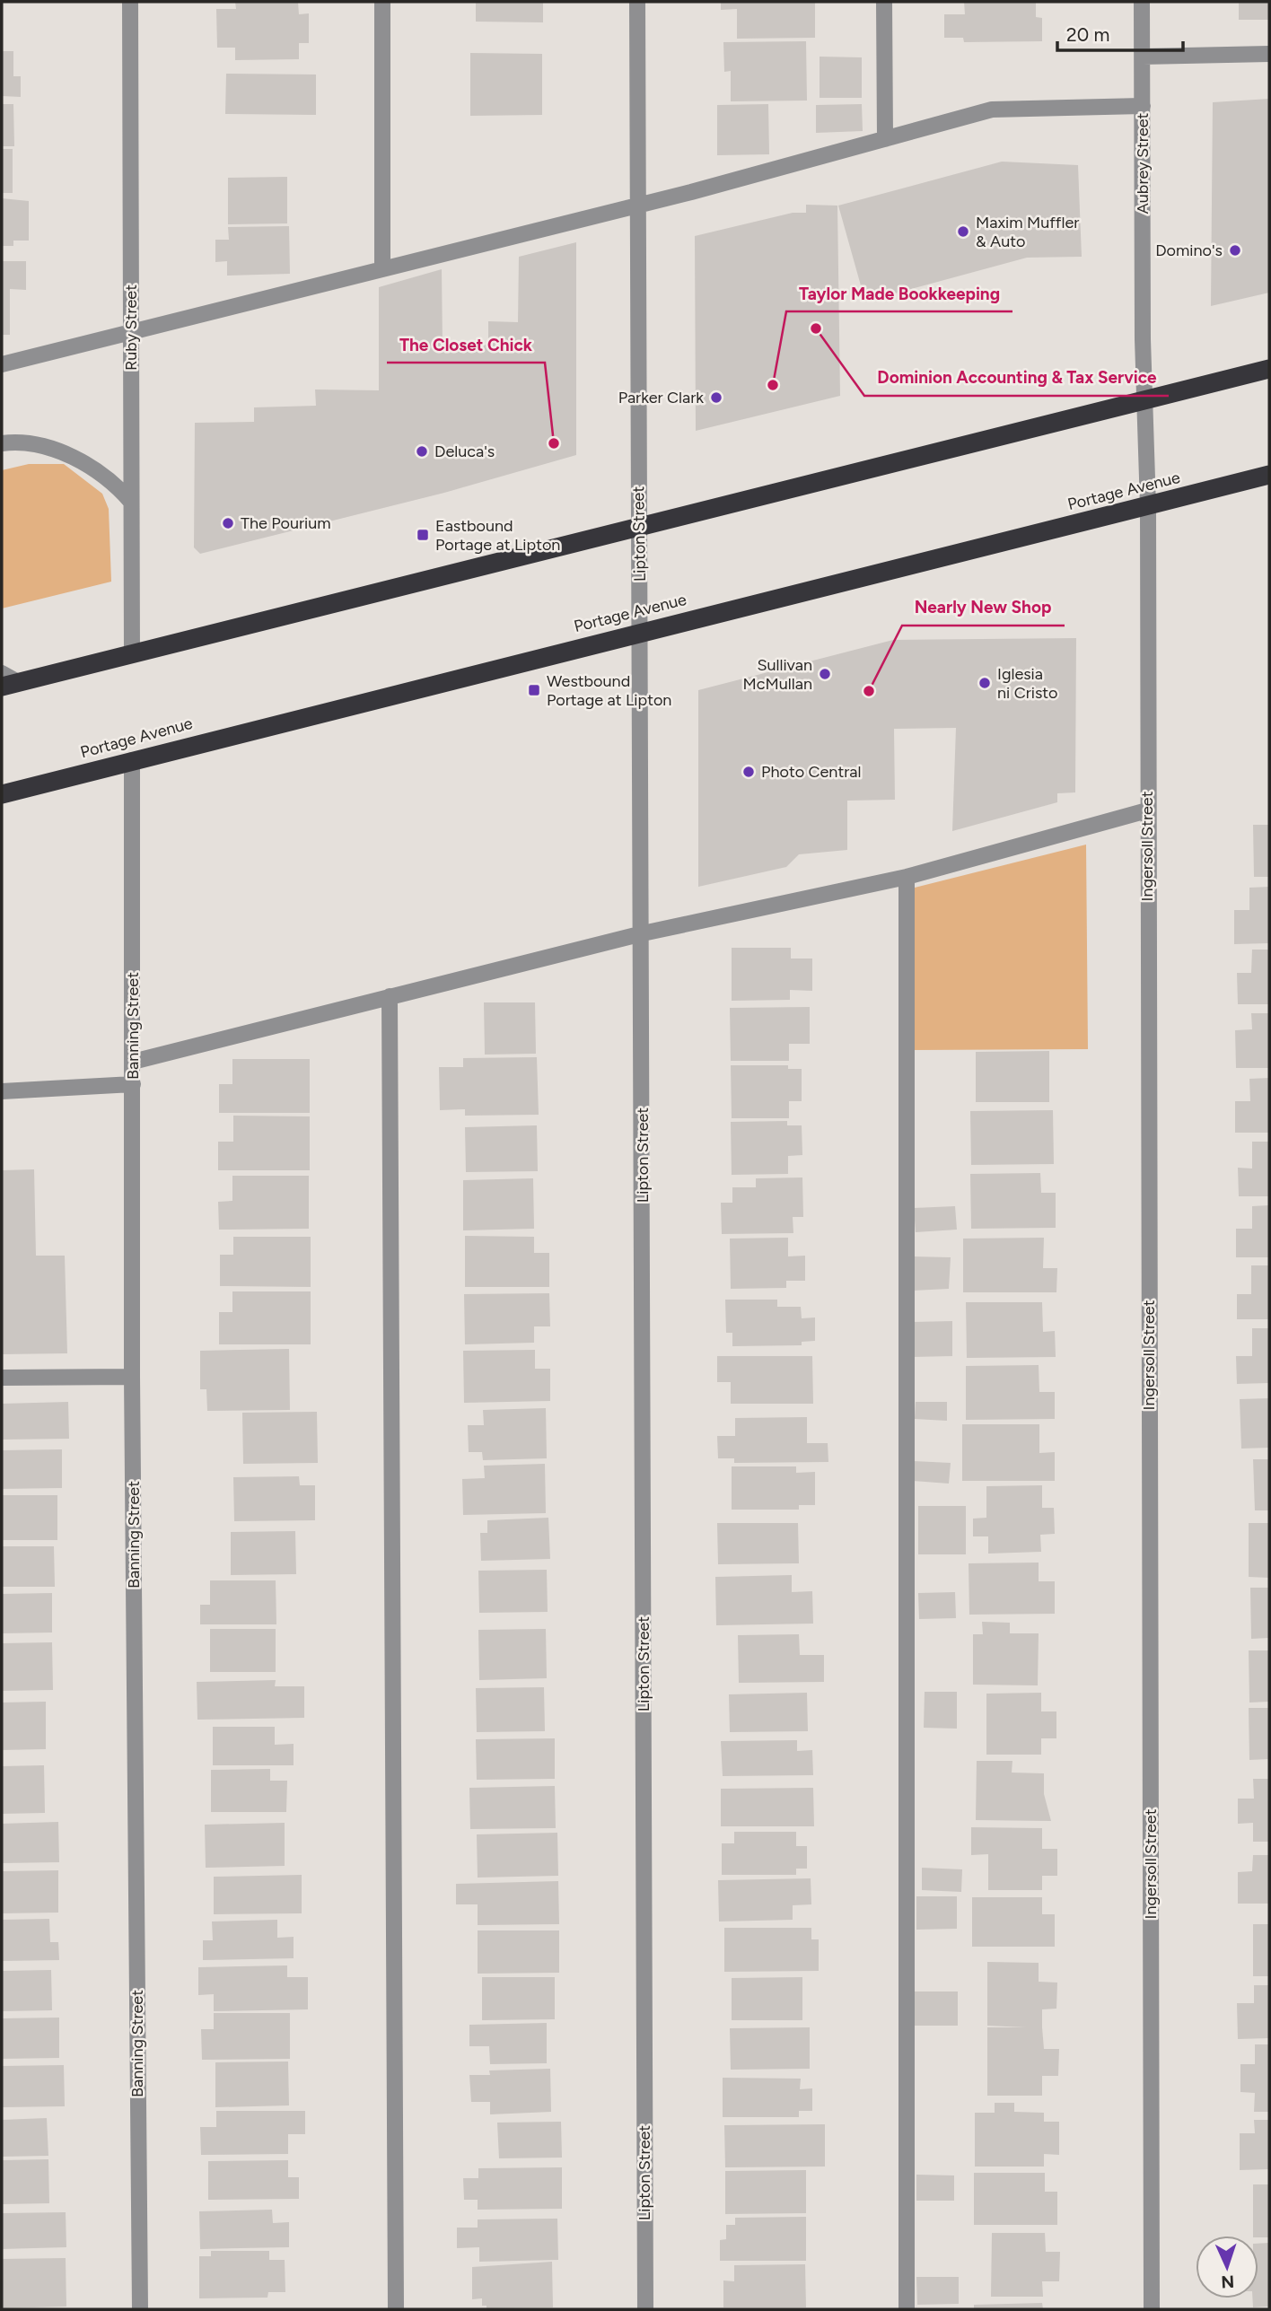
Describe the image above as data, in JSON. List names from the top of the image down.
{
  "streets": {
    "highway": ["Portage Avenue"],
    "street": [
      "Aubrey Street",
      "Ruby Street",
      "Lipton Street",
      "Ingersoll Street",
      "Banning Street"
    ]
  },
  "crossings": [
    ["Aubrey Street", "Ingersoll Street"],
    ["Portage Avenue", "Lipton Street"],
    ["Portage Avenue", "Ingersoll Street"],
    ["Portage Avenue", "Banning Street"]
  ],
  "places": {
    "other": [
      "Maxim Muffler & Auto",
      "Domino's",
      "Dominion Accounting & Tax Service",
      "Taylor Made Bookkeeping",
      "Parker Clark",
      "The Closet Chick",
      "Deluca's",
      "The Pourium",
      "Sullivan McMullan",
      "Iglesia ni Cristo",
      "Nearly New Shop",
      "Photo Central"
    ],
    "transit": ["Eastbound Portage at Lipton", "Westbound Portage at Lipton"]
  },
  "scale_bar": "20 m",
  "north": "bottom"
}
